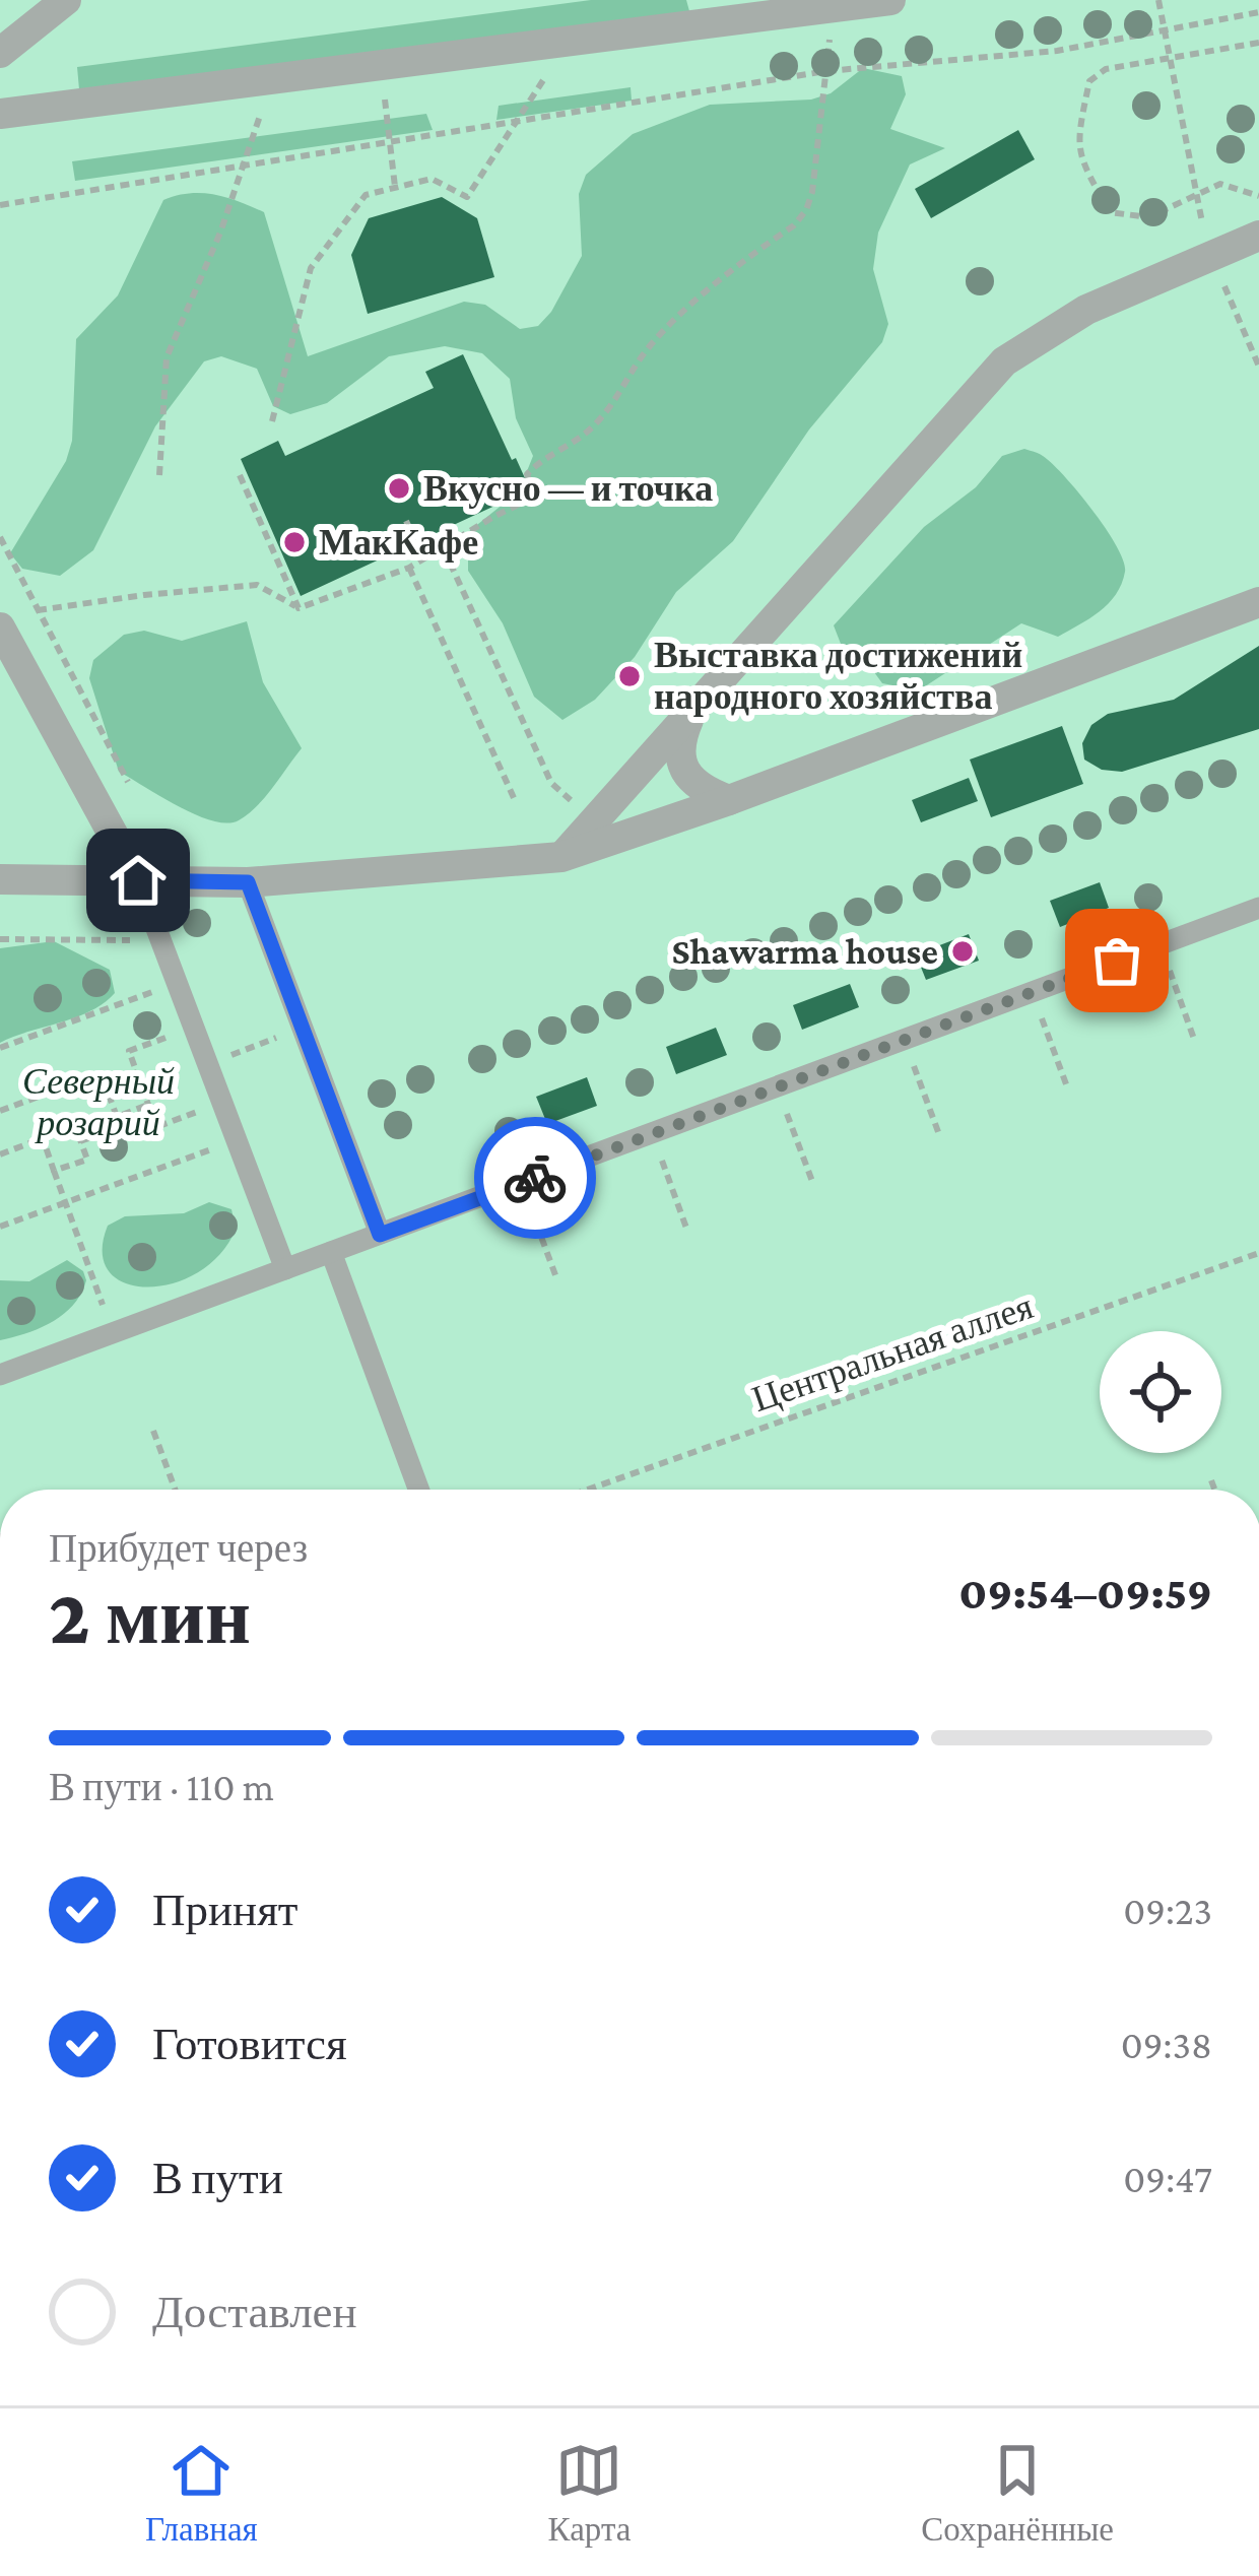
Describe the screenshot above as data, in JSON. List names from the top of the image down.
{
  "streets": {
    "path": ["Центральная аллея"]
  },
  "parks": ["Северный розарий"],
  "places": [
    "Вкусно — и точка",
    "МакКафе",
    "Выставка достижений народного хозяйства",
    "Shawarma house"
  ],
  "page": {
    "heading": ["2 мин", "Прибудет через", "09:54–09:59"],
    "bar": "В пути · 110 m",
    "list": [
      ["Принят", "09:23"],
      ["Готовится", "09:38"],
      ["В пути", "09:47"],
      "Доставлен"
    ],
    "tabs": ["Главная", "Карта", "Сохранённые"]
  }
}
